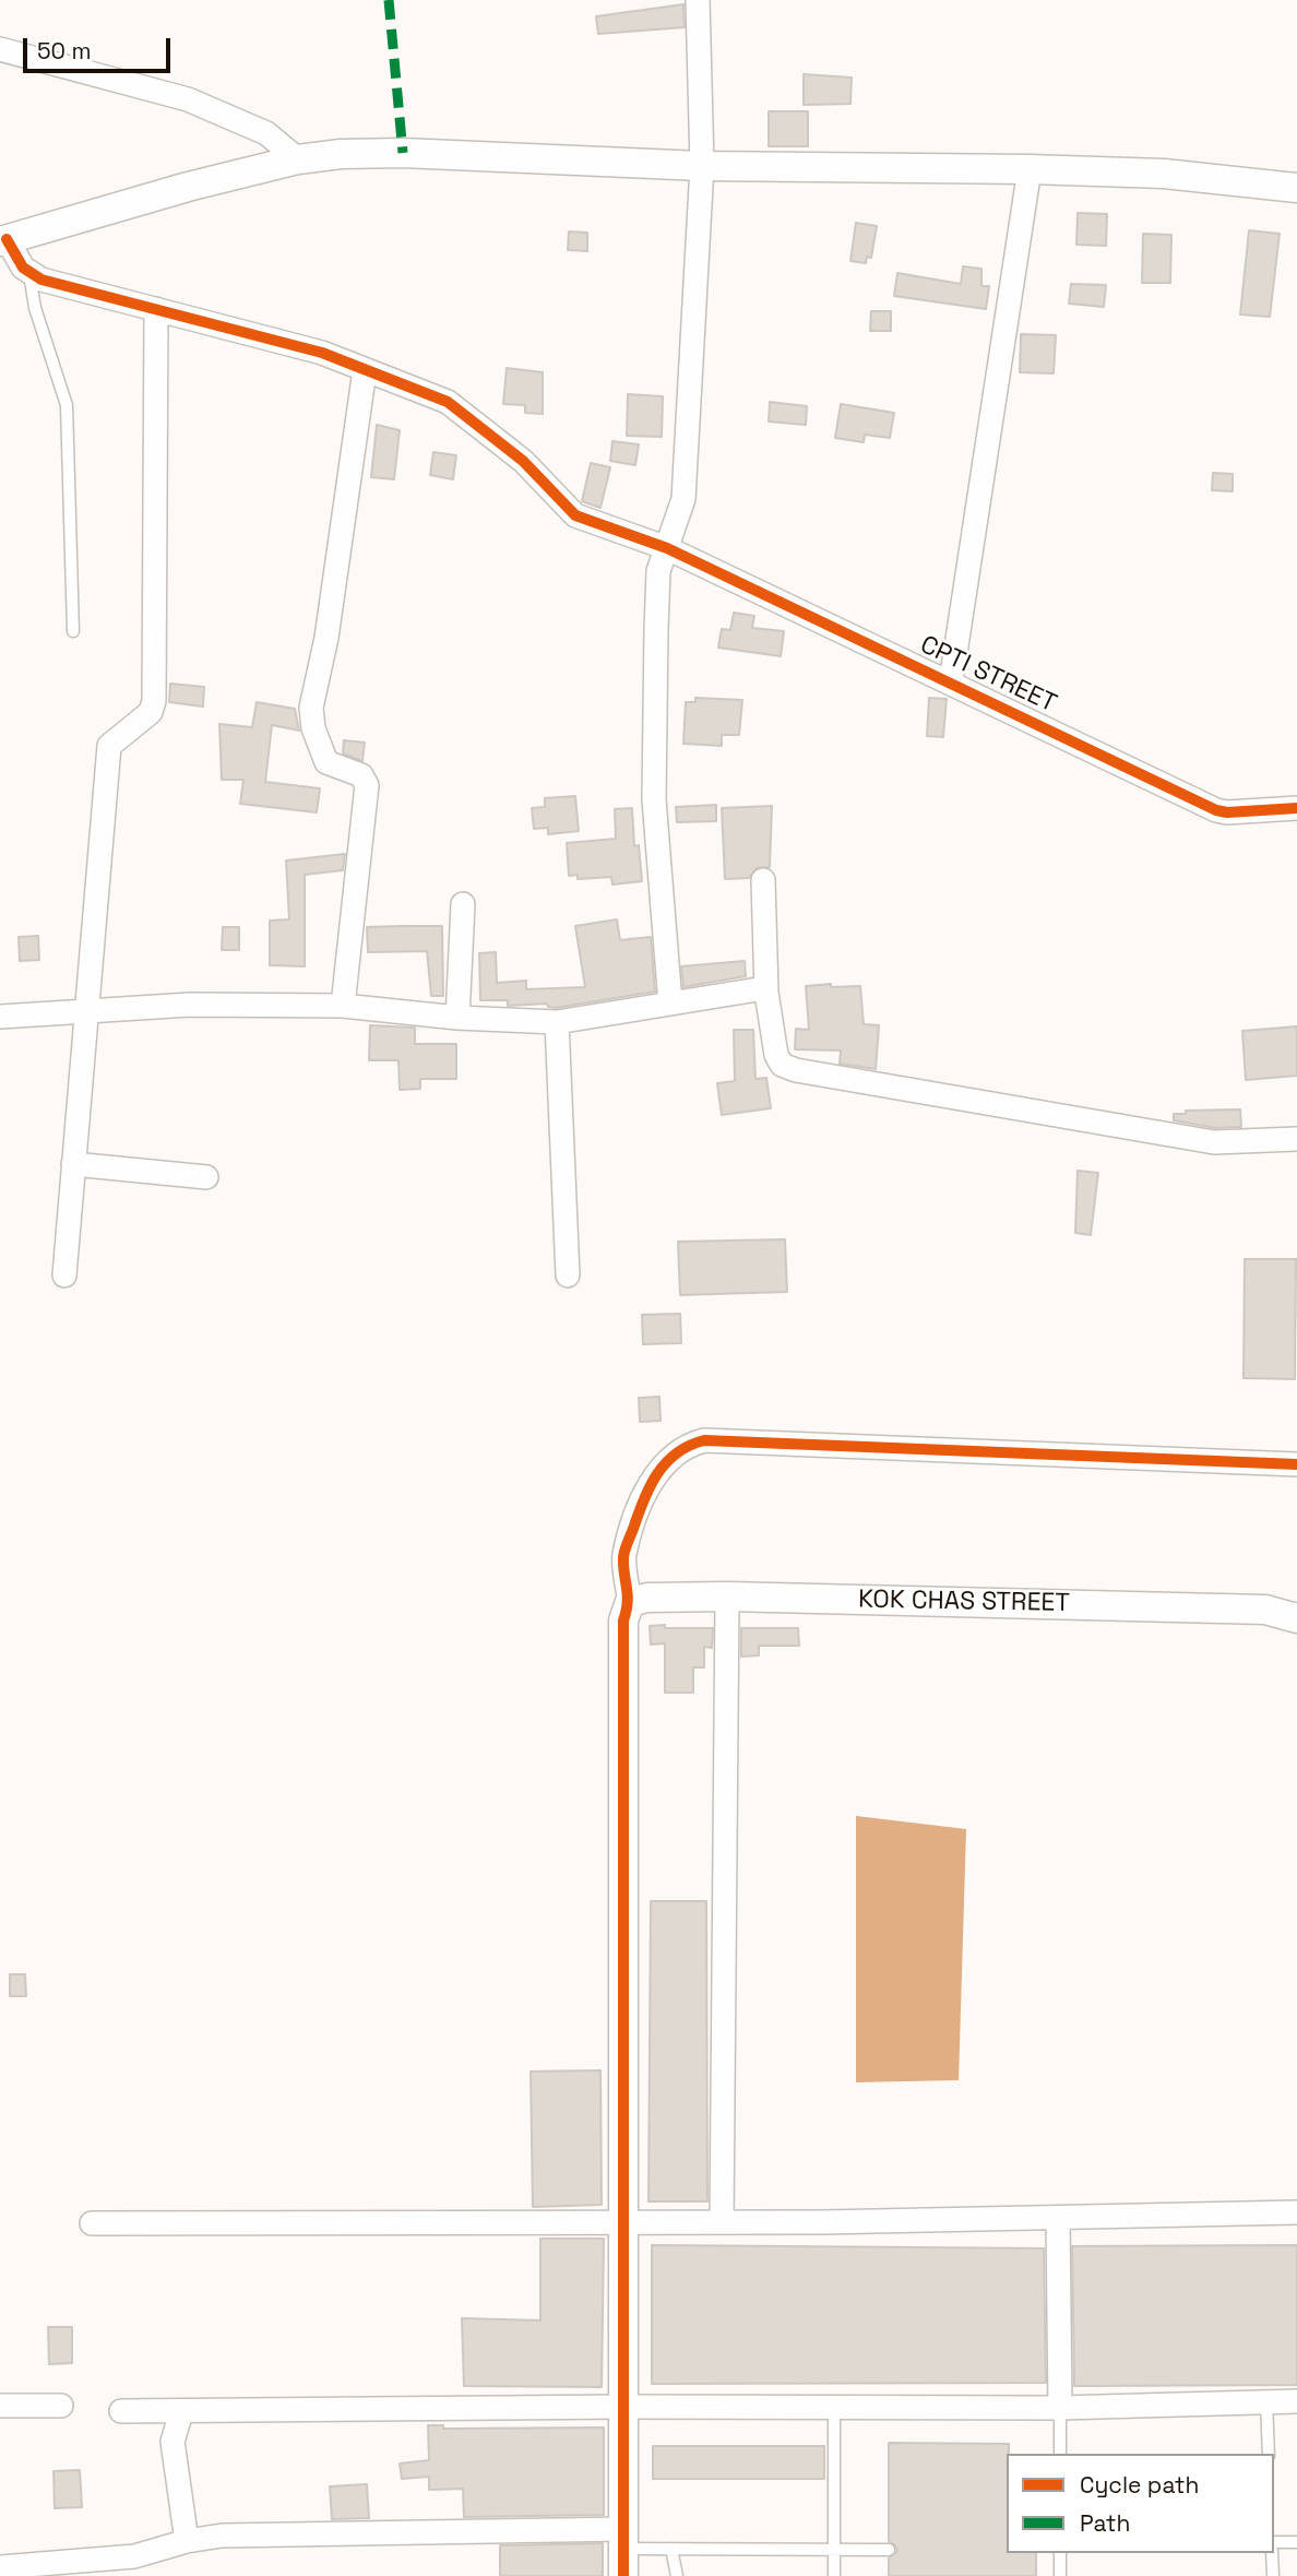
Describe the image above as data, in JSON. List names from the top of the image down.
{
  "streets": {
    "street": ["CPTI STREET", "KOK CHAS STREET"]
  },
  "legend": ["Cycle path", "Path"],
  "scale_bar": "50 m"
}
